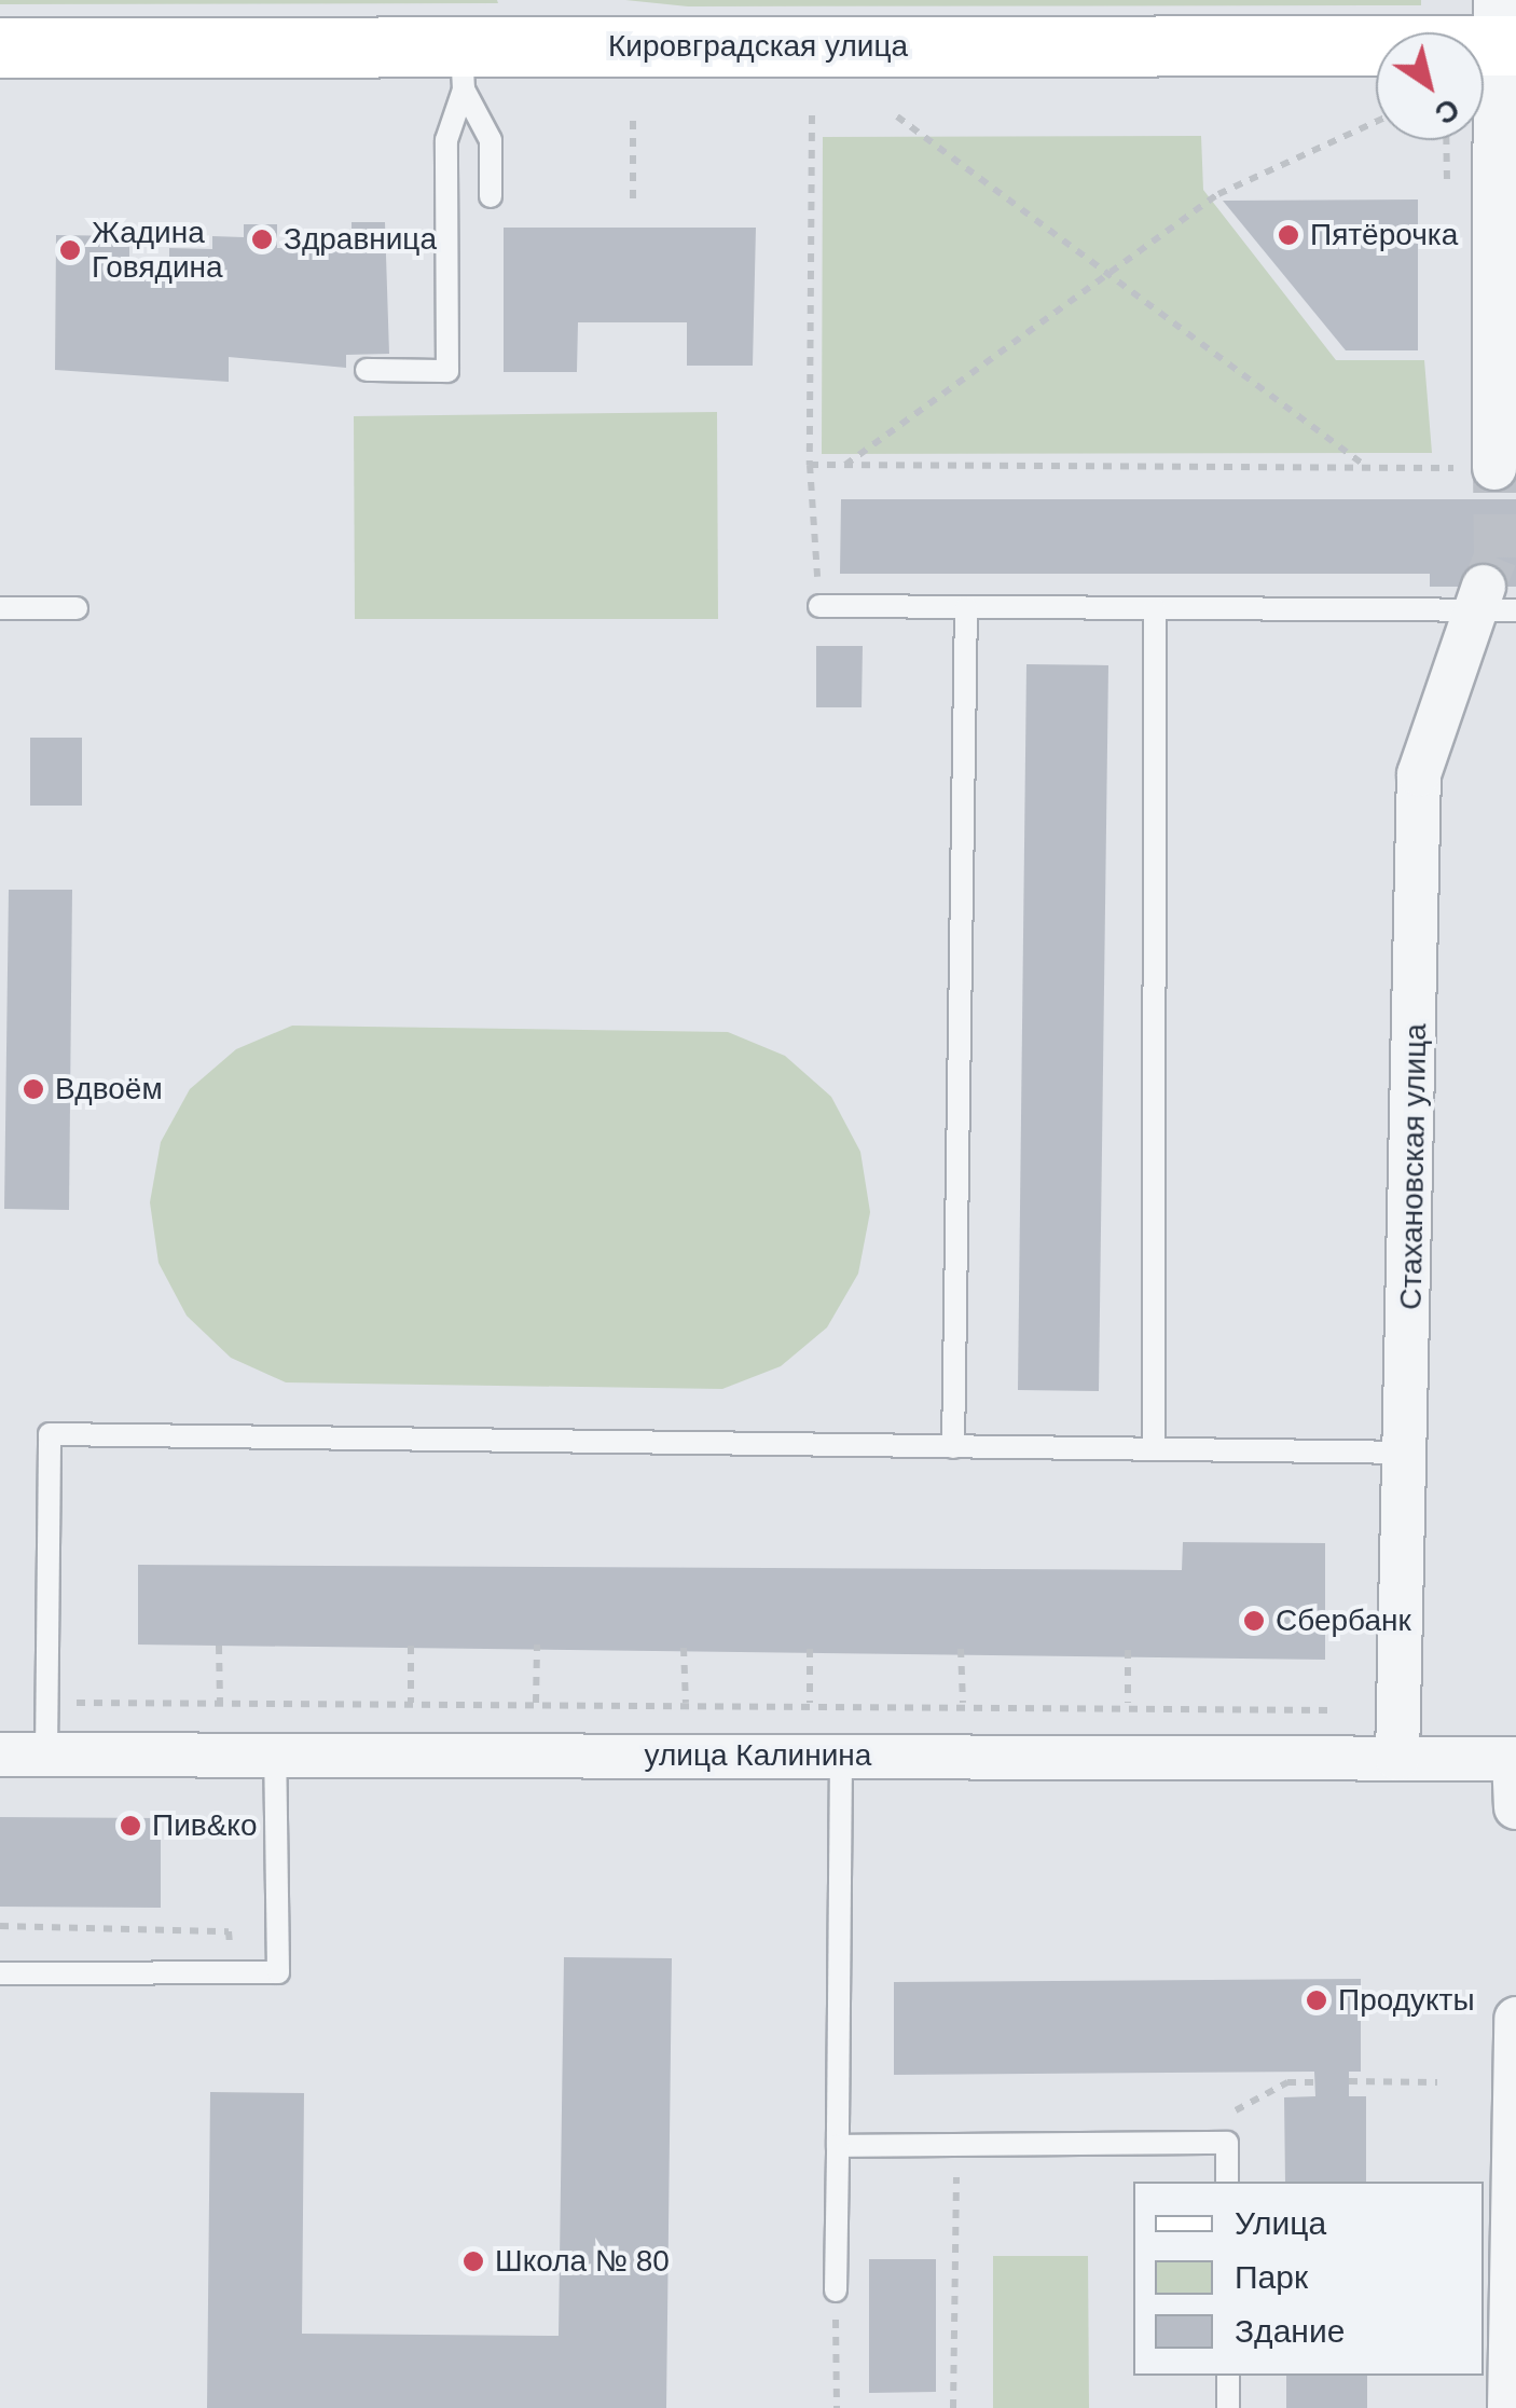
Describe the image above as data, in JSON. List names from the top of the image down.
{
  "streets": {
    "main road": ["Кировградская улица"],
    "street": ["Стахановская улица", "улица Калинина"]
  },
  "crossings": [
    ["Стахановская улица", "улица Калинина"]
  ],
  "places": [
    "Пятёрочка",
    "Здравница",
    "Жадина Говядина",
    "Вдвоём",
    "Сбербанк",
    "Пив&ко",
    "Продукты",
    "Школа № 80"
  ],
  "legend": ["Улица", "Парк", "Здание"],
  "north": "bottom right"
}
